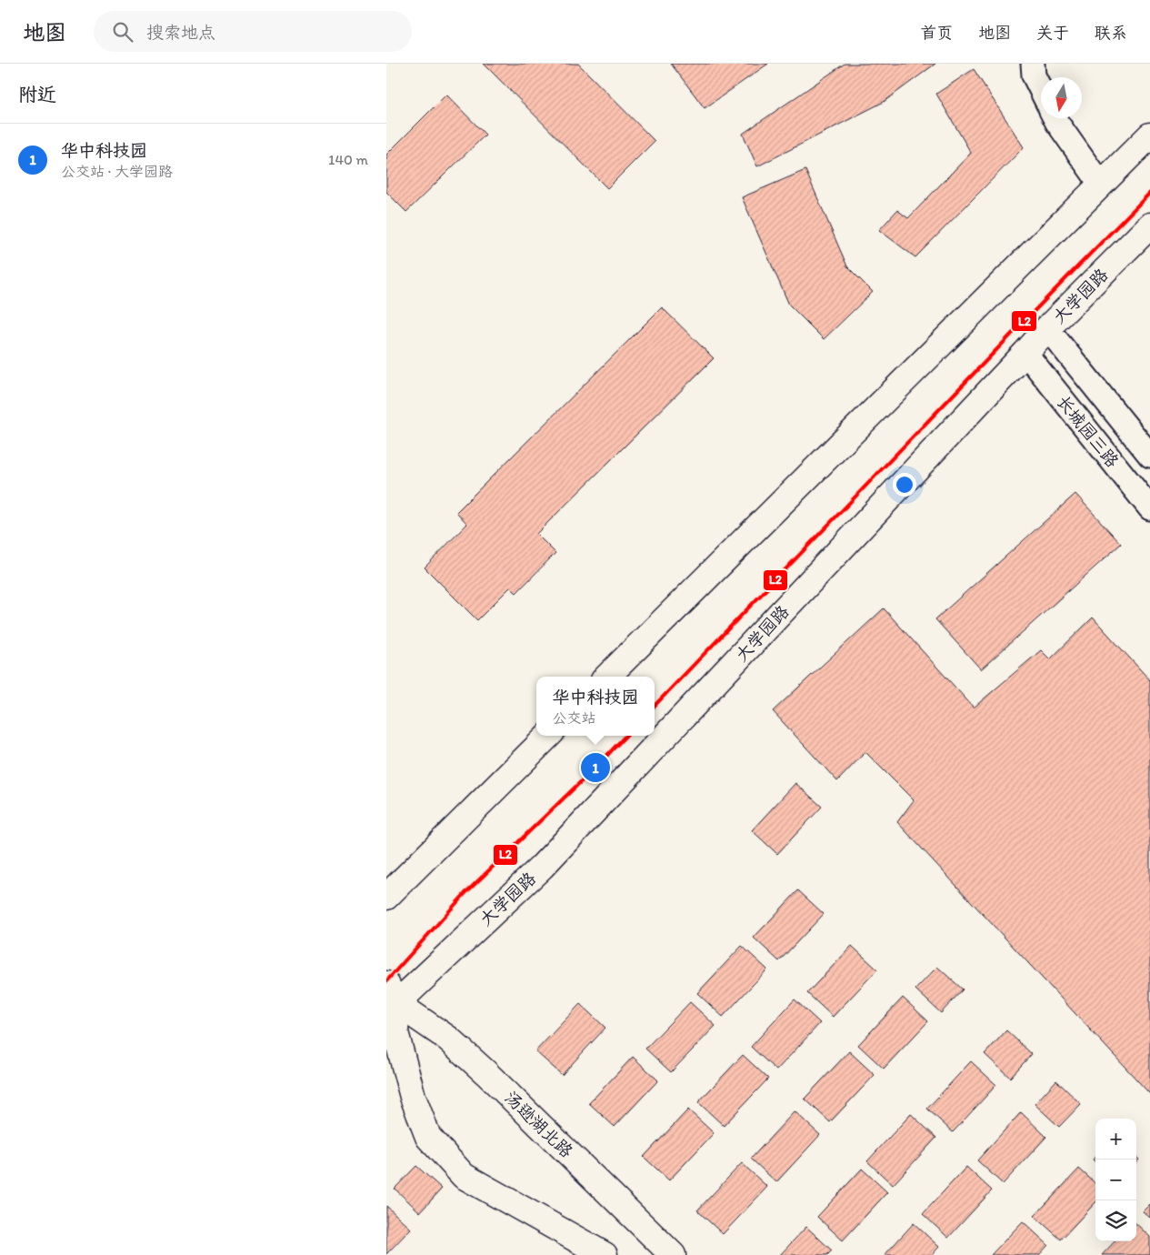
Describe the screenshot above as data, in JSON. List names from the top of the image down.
{
  "streets": {
    "main road": ["大学园路", "汤逊湖北路"],
    "street": ["长城园三路"]
  },
  "crossings": [
    ["大学园路", "长城园三路"],
    ["大学园路", "汤逊湖北路"]
  ],
  "lines": ["transit line L2"],
  "north": "bottom",
  "page": {
    "header": "地图",
    "search": "搜索地点",
    "nav": [
      "首页",
      "地图",
      "关于",
      "联系"
    ],
    "heading": "附近",
    "list": [
      {
        "mark": "1",
        "name": "华中科技园",
        "note": "公交站 · 大学园路",
        "value": "140 m"
      }
    ],
    "popup": ["华中科技园", "公交站"],
    "pins": "1",
    "map_buttons": ["+", "−"]
  }
}
